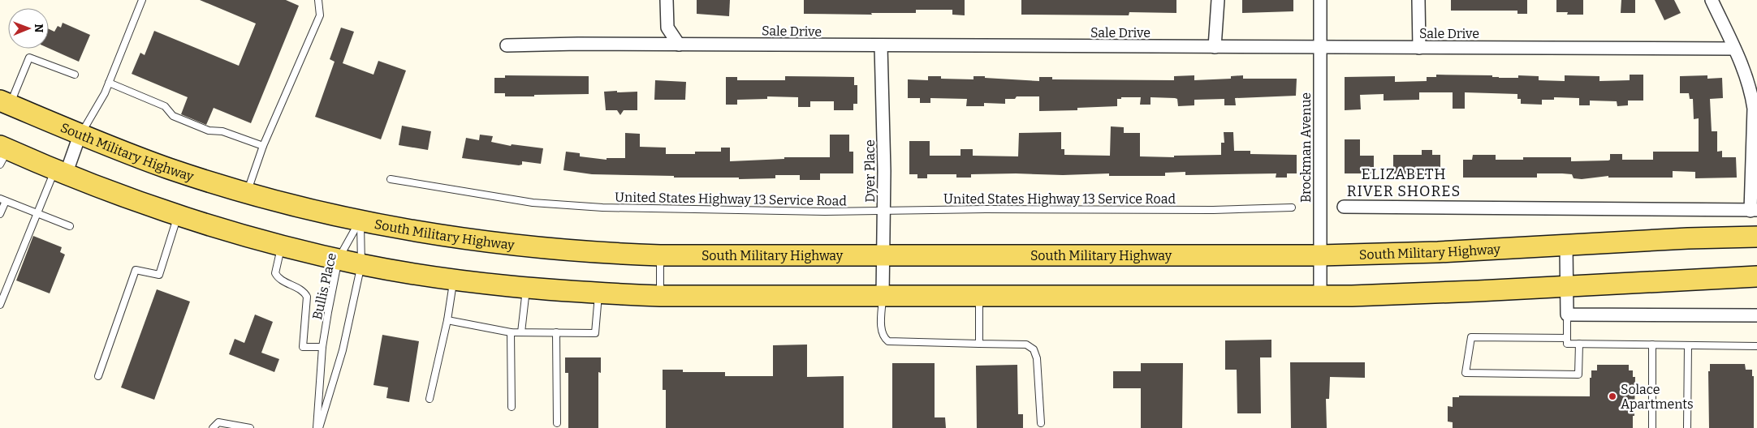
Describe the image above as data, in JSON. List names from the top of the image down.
{
  "streets": {
    "main road": ["South Military Highway"],
    "street": ["Sale Drive", "Brockman Avenue", "Dyer Place"],
    "lane": ["United States Highway 13 Service Road", "Bullis Place"]
  },
  "crossings": [
    ["Sale Drive", "Brockman Avenue"],
    ["Sale Drive", "Dyer Place"],
    ["Brockman Avenue", "South Military Highway"],
    ["South Military Highway", "Dyer Place"],
    ["South Military Highway", "Bullis Place"],
    ["Dyer Place", "United States Highway 13 Service Road"]
  ],
  "districts": ["ELIZABETH RIVER SHORES"],
  "places": ["Solace Apartments"],
  "north": "right"
}
